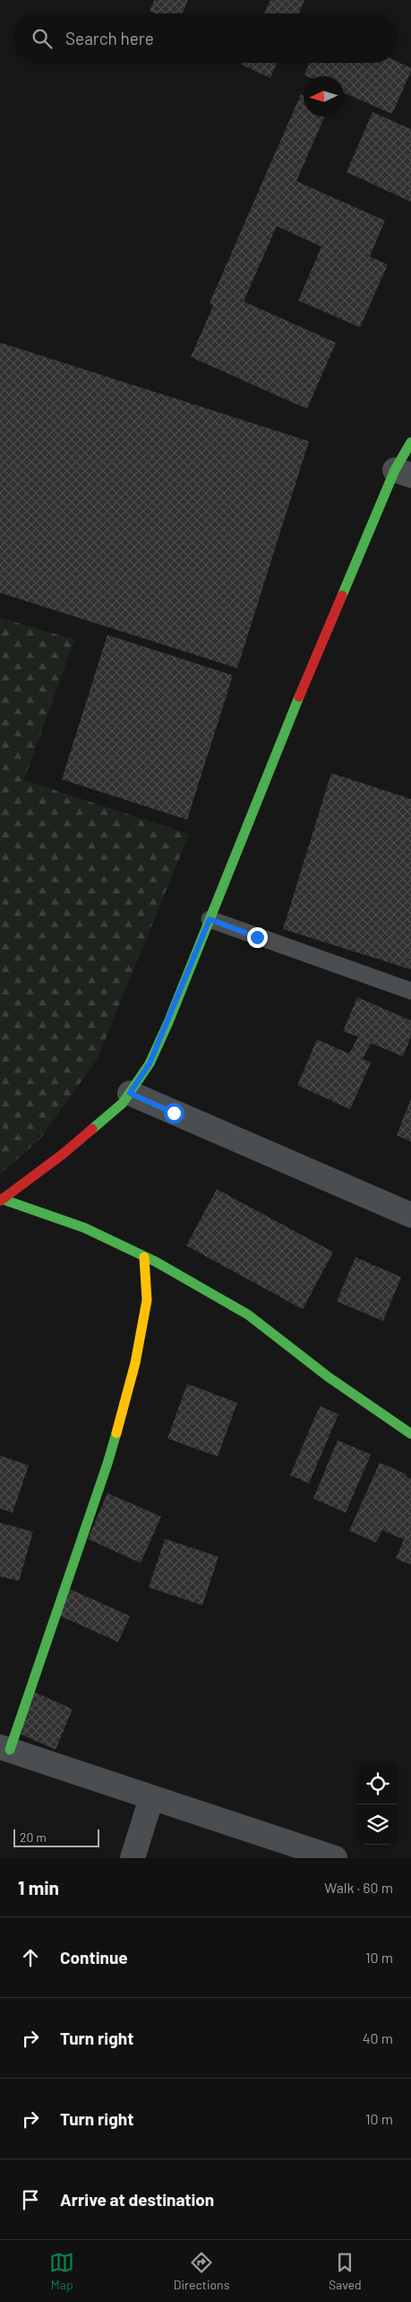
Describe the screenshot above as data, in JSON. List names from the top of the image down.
{
  "scale_bar": "20 m",
  "north": "left",
  "page": {
    "search": "Search here",
    "scale": "20 m",
    "heading": ["1 min", "Walk · 60 m"],
    "list": [
      ["Continue", "10 m"],
      ["Turn right", "40 m"],
      ["Turn right", "10 m"],
      "Arrive at destination"
    ],
    "nav": ["Map", "Directions", "Saved"]
  }
}
